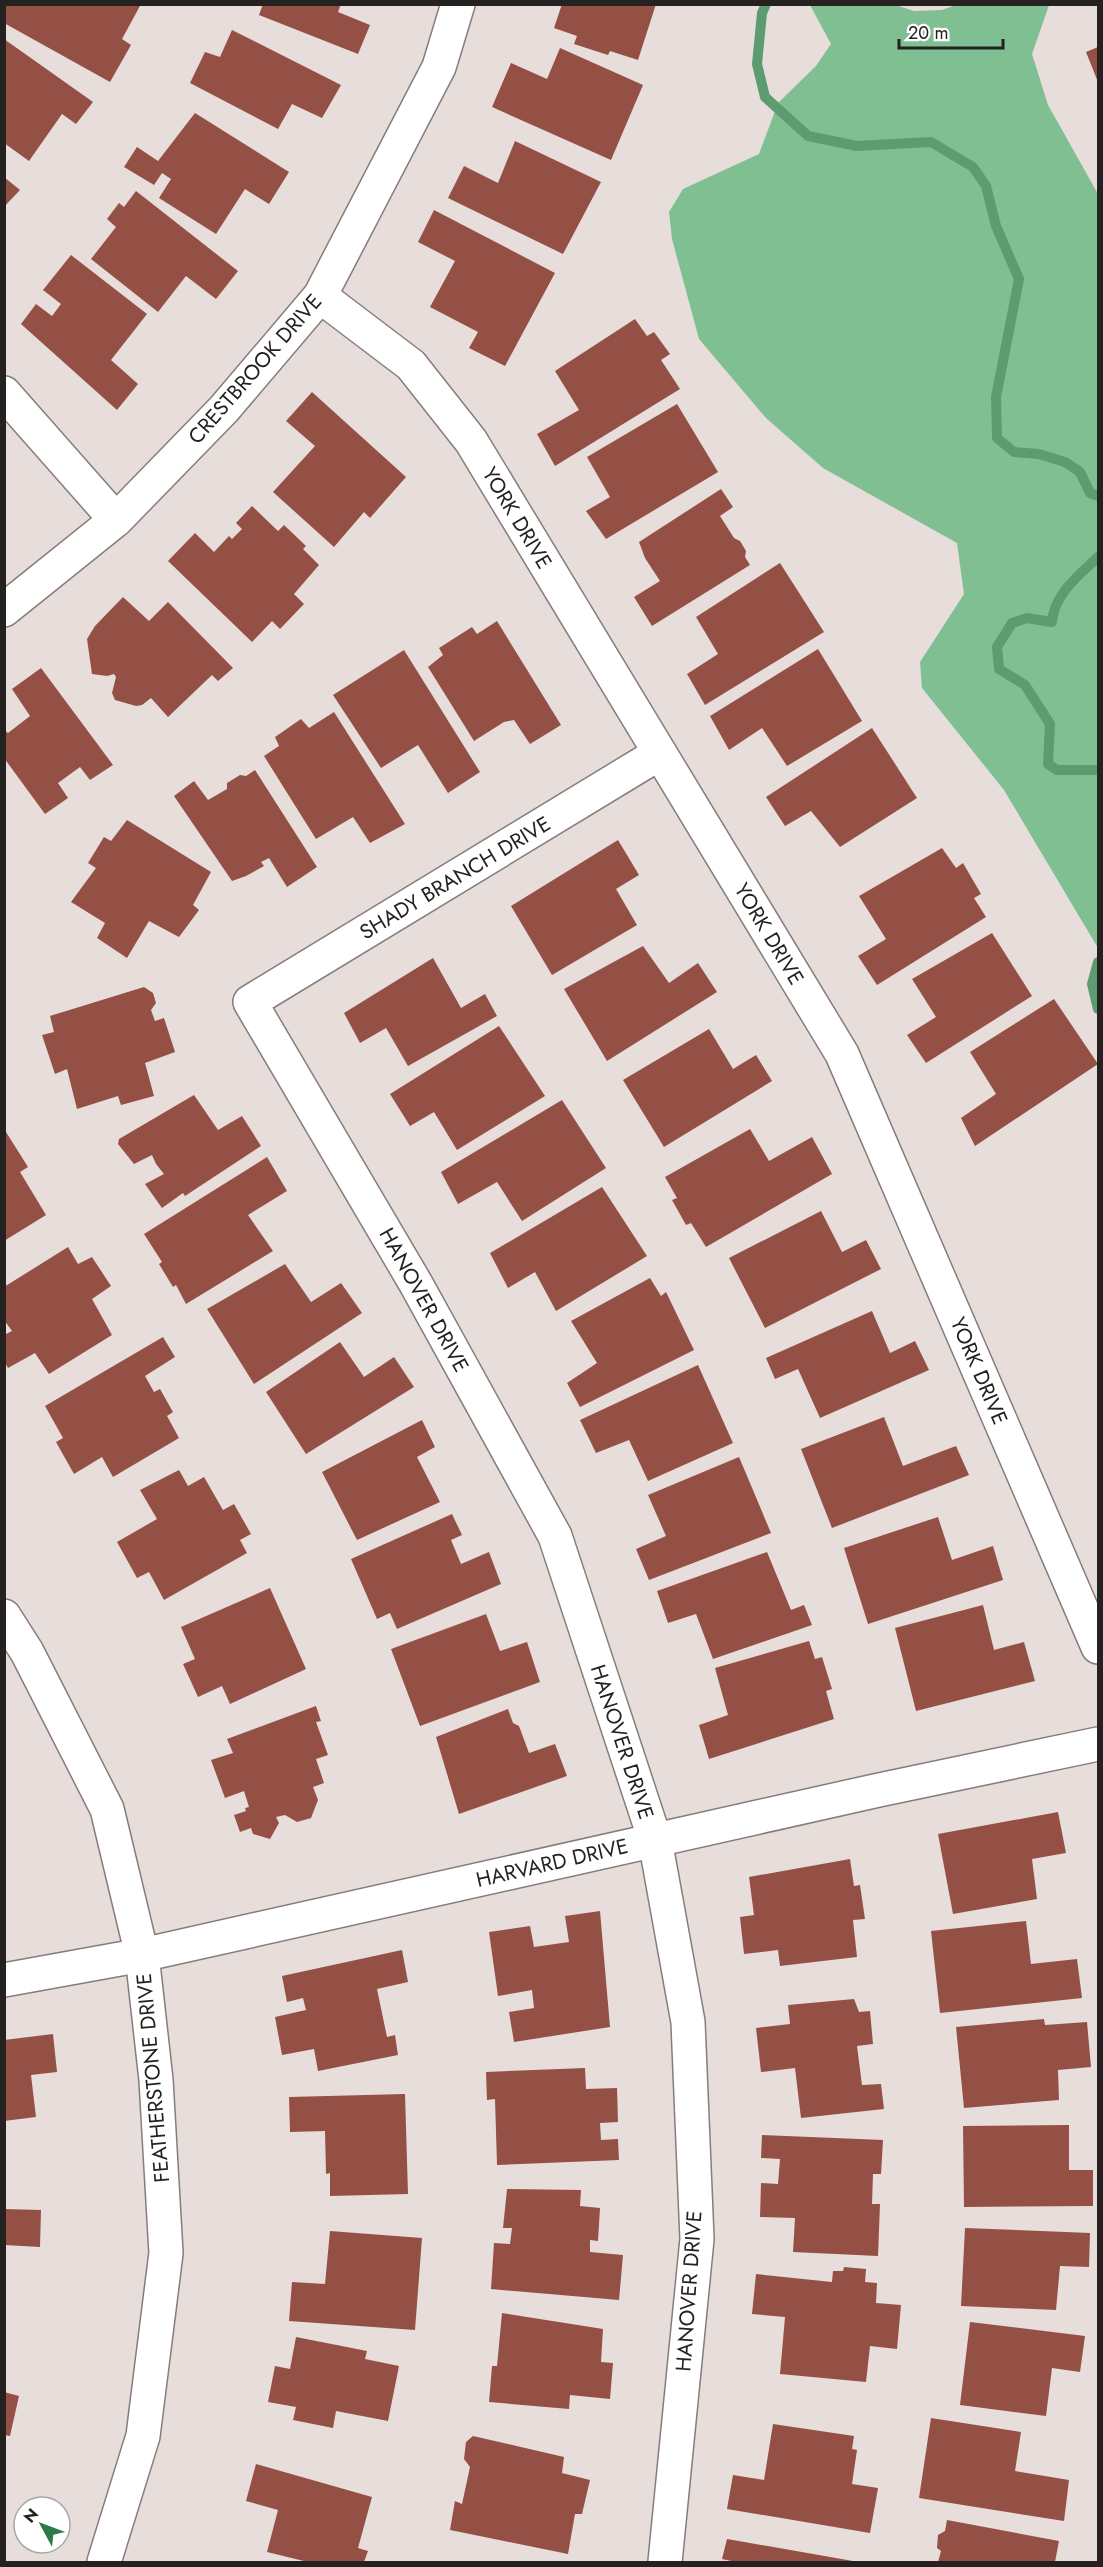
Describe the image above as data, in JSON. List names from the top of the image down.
{
  "streets": {
    "street": [
      "CRESTBROOK DRIVE",
      "YORK DRIVE",
      "SHADY BRANCH DRIVE",
      "HANOVER DRIVE",
      "HARVARD DRIVE",
      "FEATHERSTONE DRIVE"
    ]
  },
  "crossings": [
    ["CRESTBROOK DRIVE", "YORK DRIVE"],
    ["YORK DRIVE", "SHADY BRANCH DRIVE"],
    ["SHADY BRANCH DRIVE", "HANOVER DRIVE"],
    ["HANOVER DRIVE", "HARVARD DRIVE"],
    ["HARVARD DRIVE", "FEATHERSTONE DRIVE"]
  ],
  "scale_bar": "20 m",
  "north": "top left"
}
